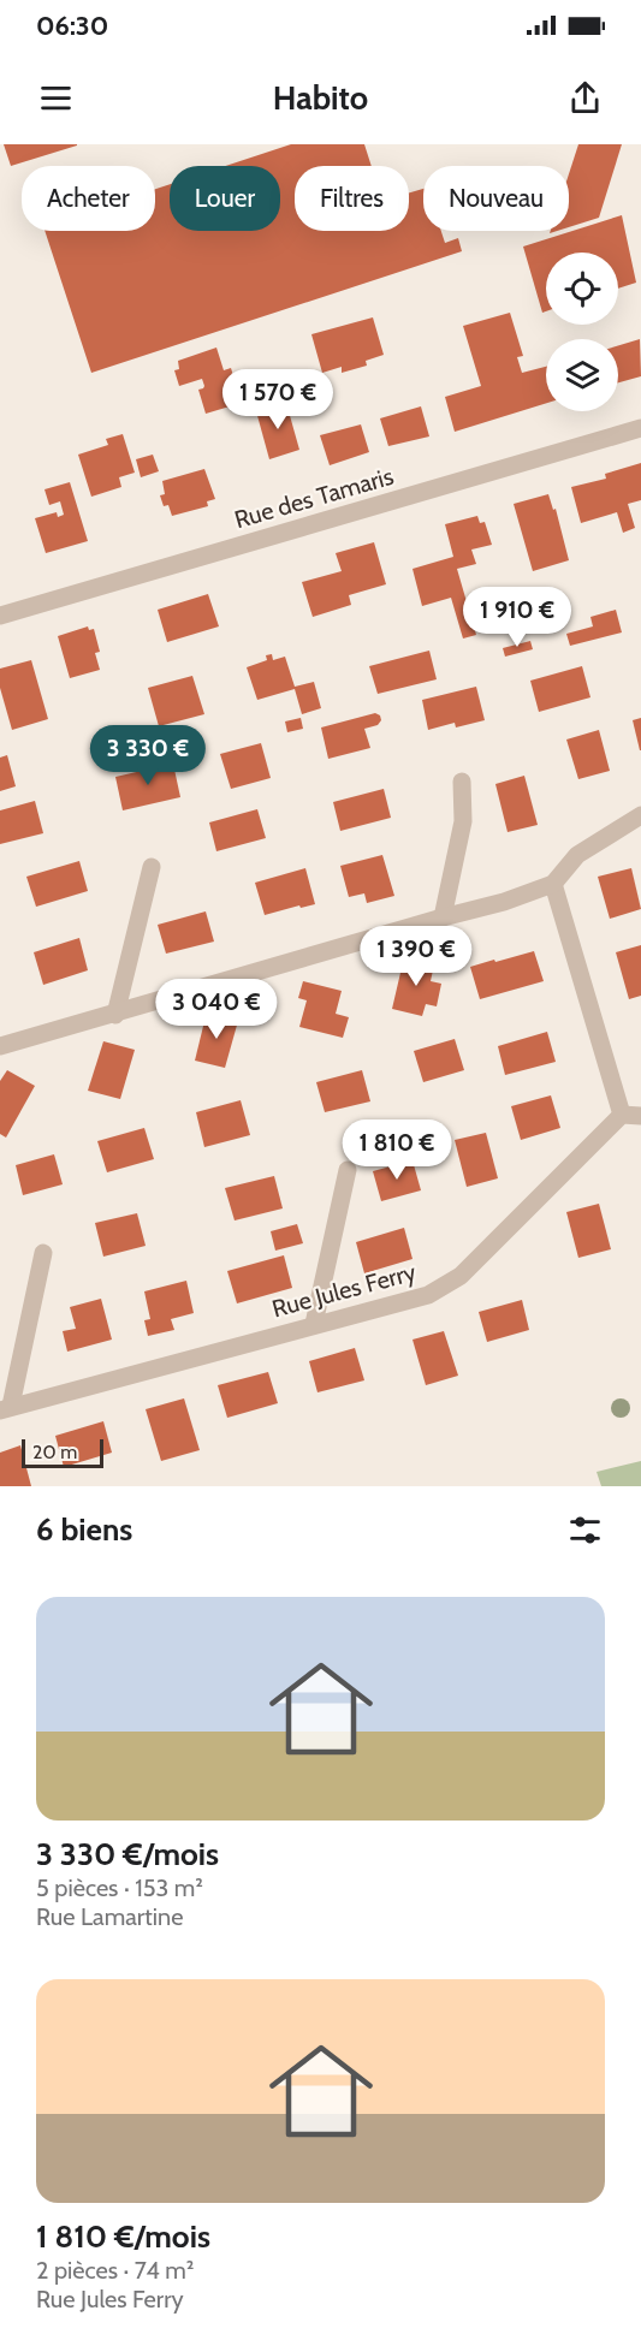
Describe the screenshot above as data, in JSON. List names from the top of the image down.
{
  "streets": {
    "street": ["Rue des Tamaris", "Rue Jules Ferry"]
  },
  "scale_bar": "20 m",
  "page": {
    "status": "06:30",
    "header": "Habito",
    "chip": [
      "Acheter",
      "Louer",
      "Filtres",
      "Nouveau"
    ],
    "price": [
      "1 570 €",
      "1 910 €",
      "3 330 €",
      "1 390 €",
      "3 040 €",
      "1 810 €"
    ],
    "scale": "20 m",
    "heading": "6 biens",
    "list": [
      {
        "name": "3 330 €/mois",
        "note": "5 pièces · 153 m² · Rue Lamartine"
      },
      {
        "name": "1 810 €/mois",
        "note": "2 pièces · 74 m² · Rue Jules Ferry"
      }
    ]
  }
}
